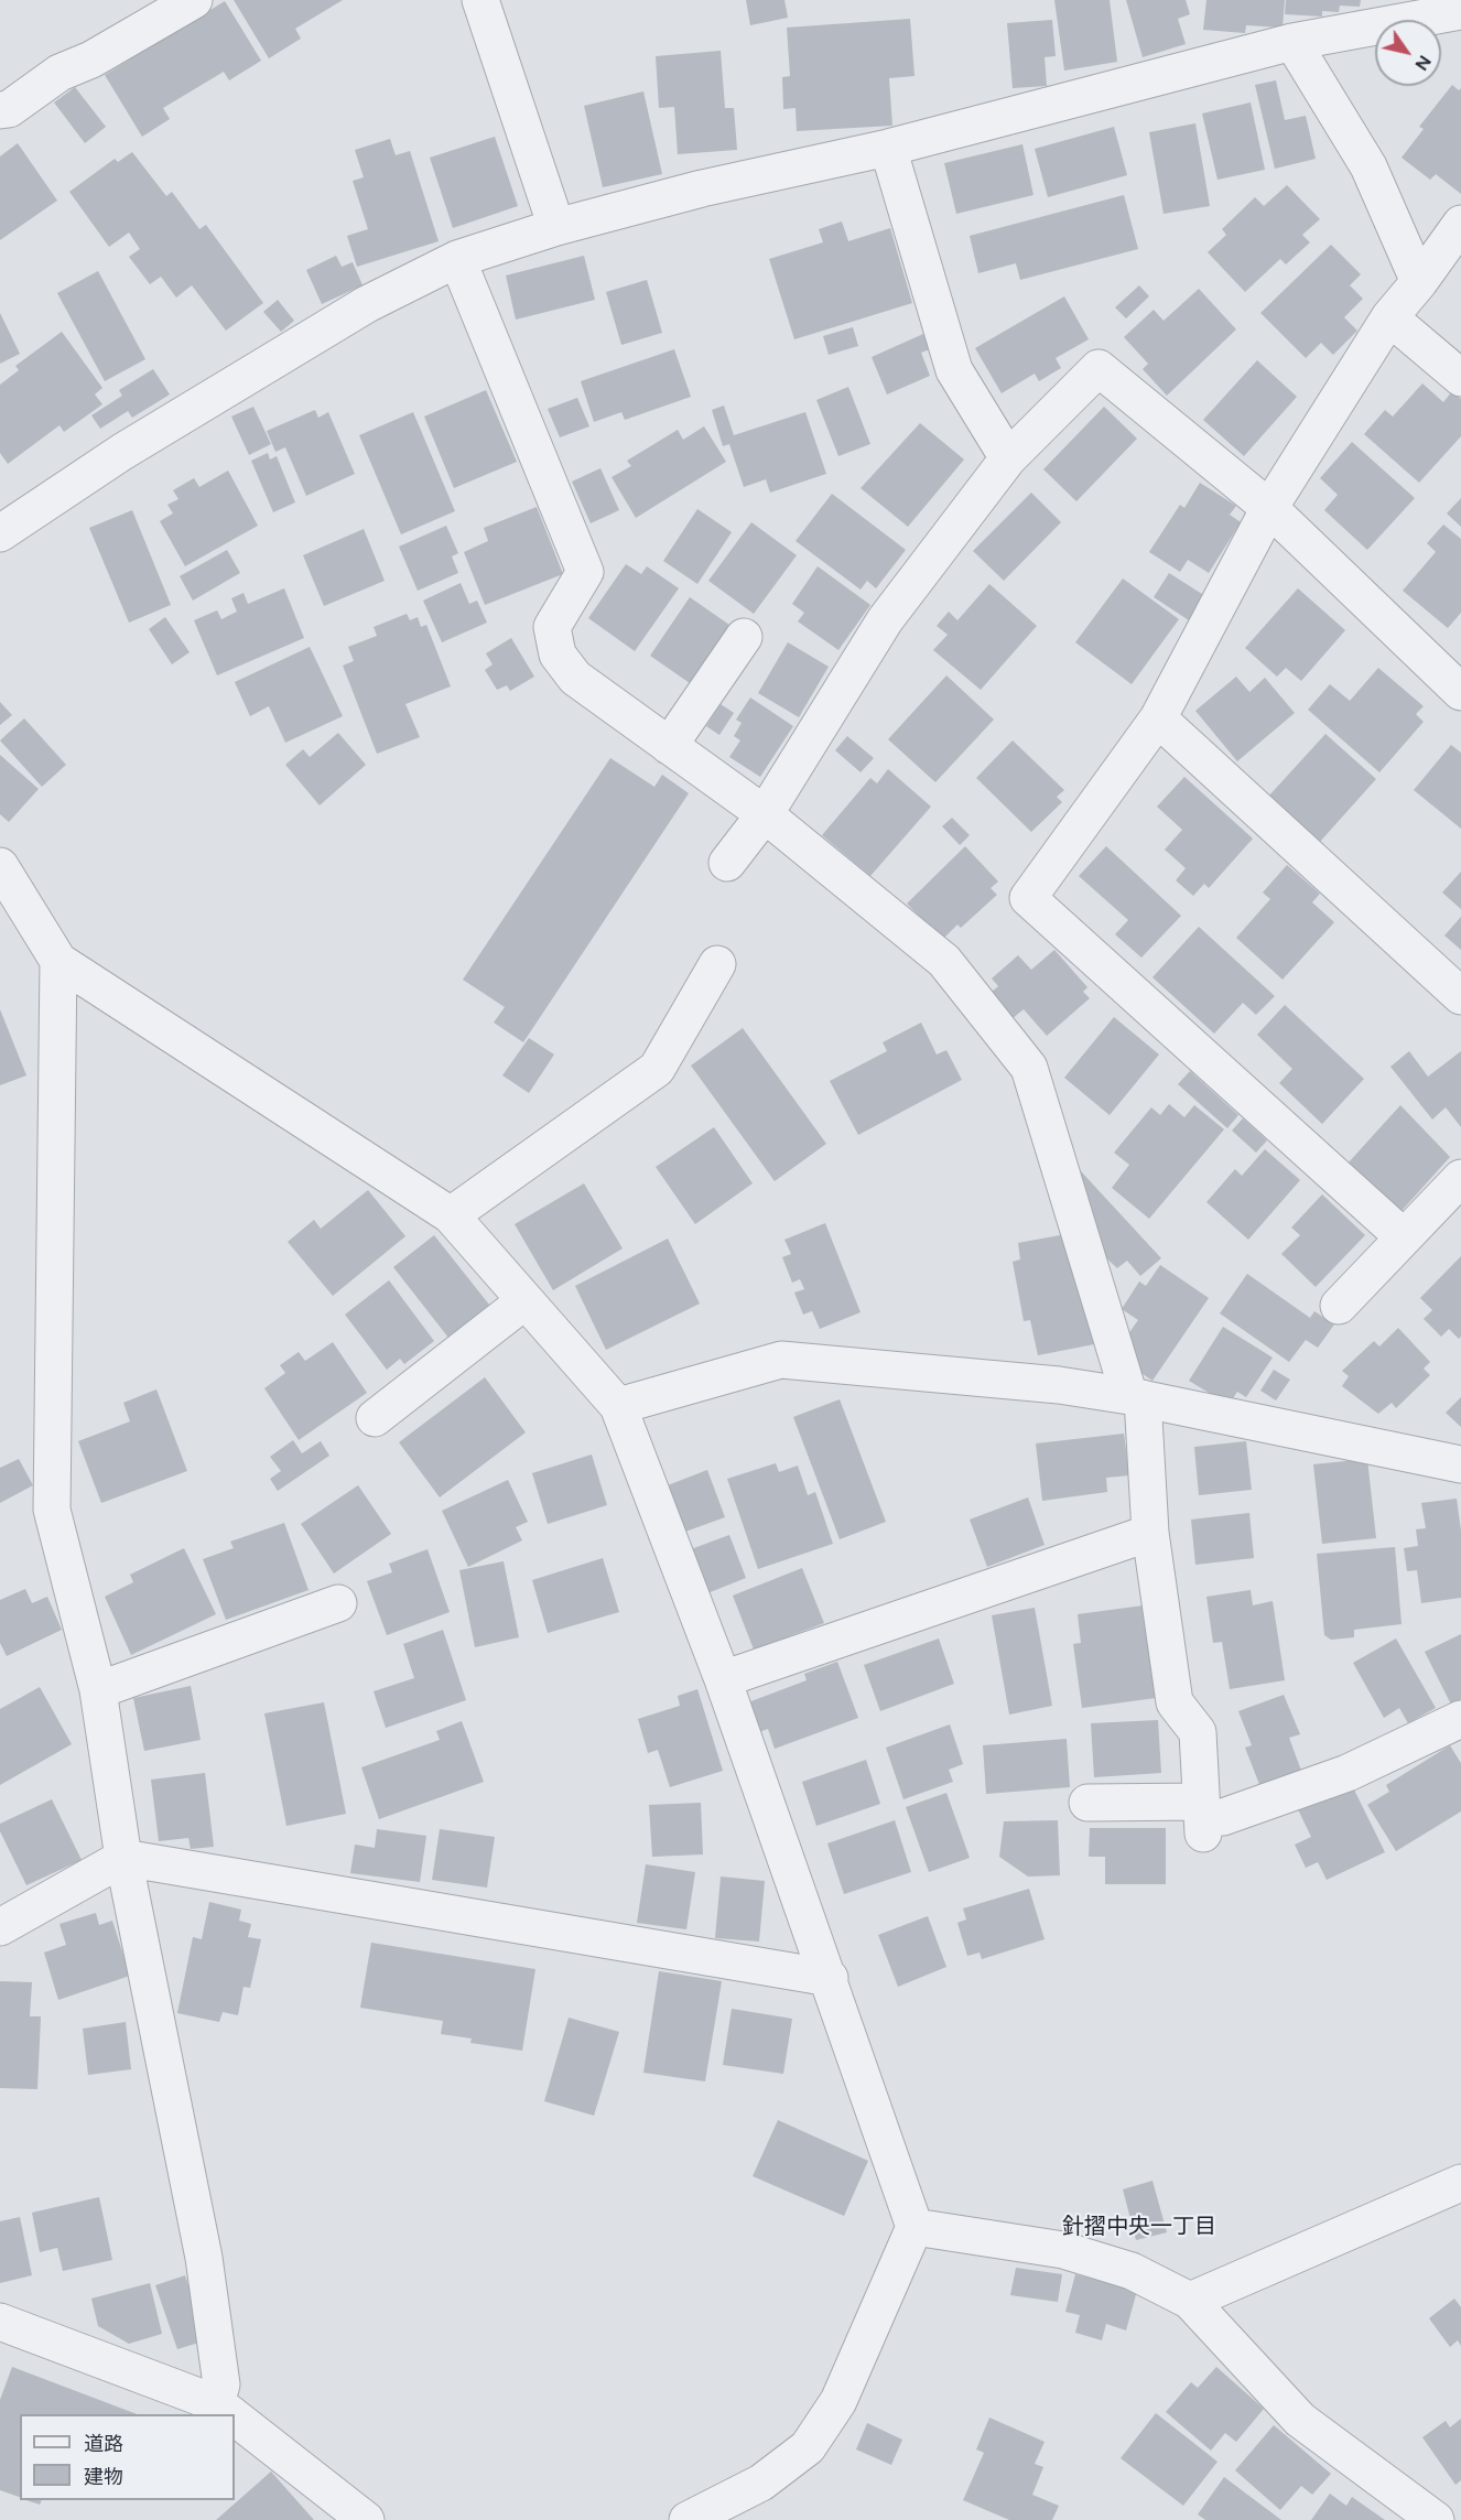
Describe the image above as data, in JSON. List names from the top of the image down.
{
  "districts": ["針摺中央一丁目"],
  "legend": ["道路", "建物"],
  "north": "bottom right"
}
